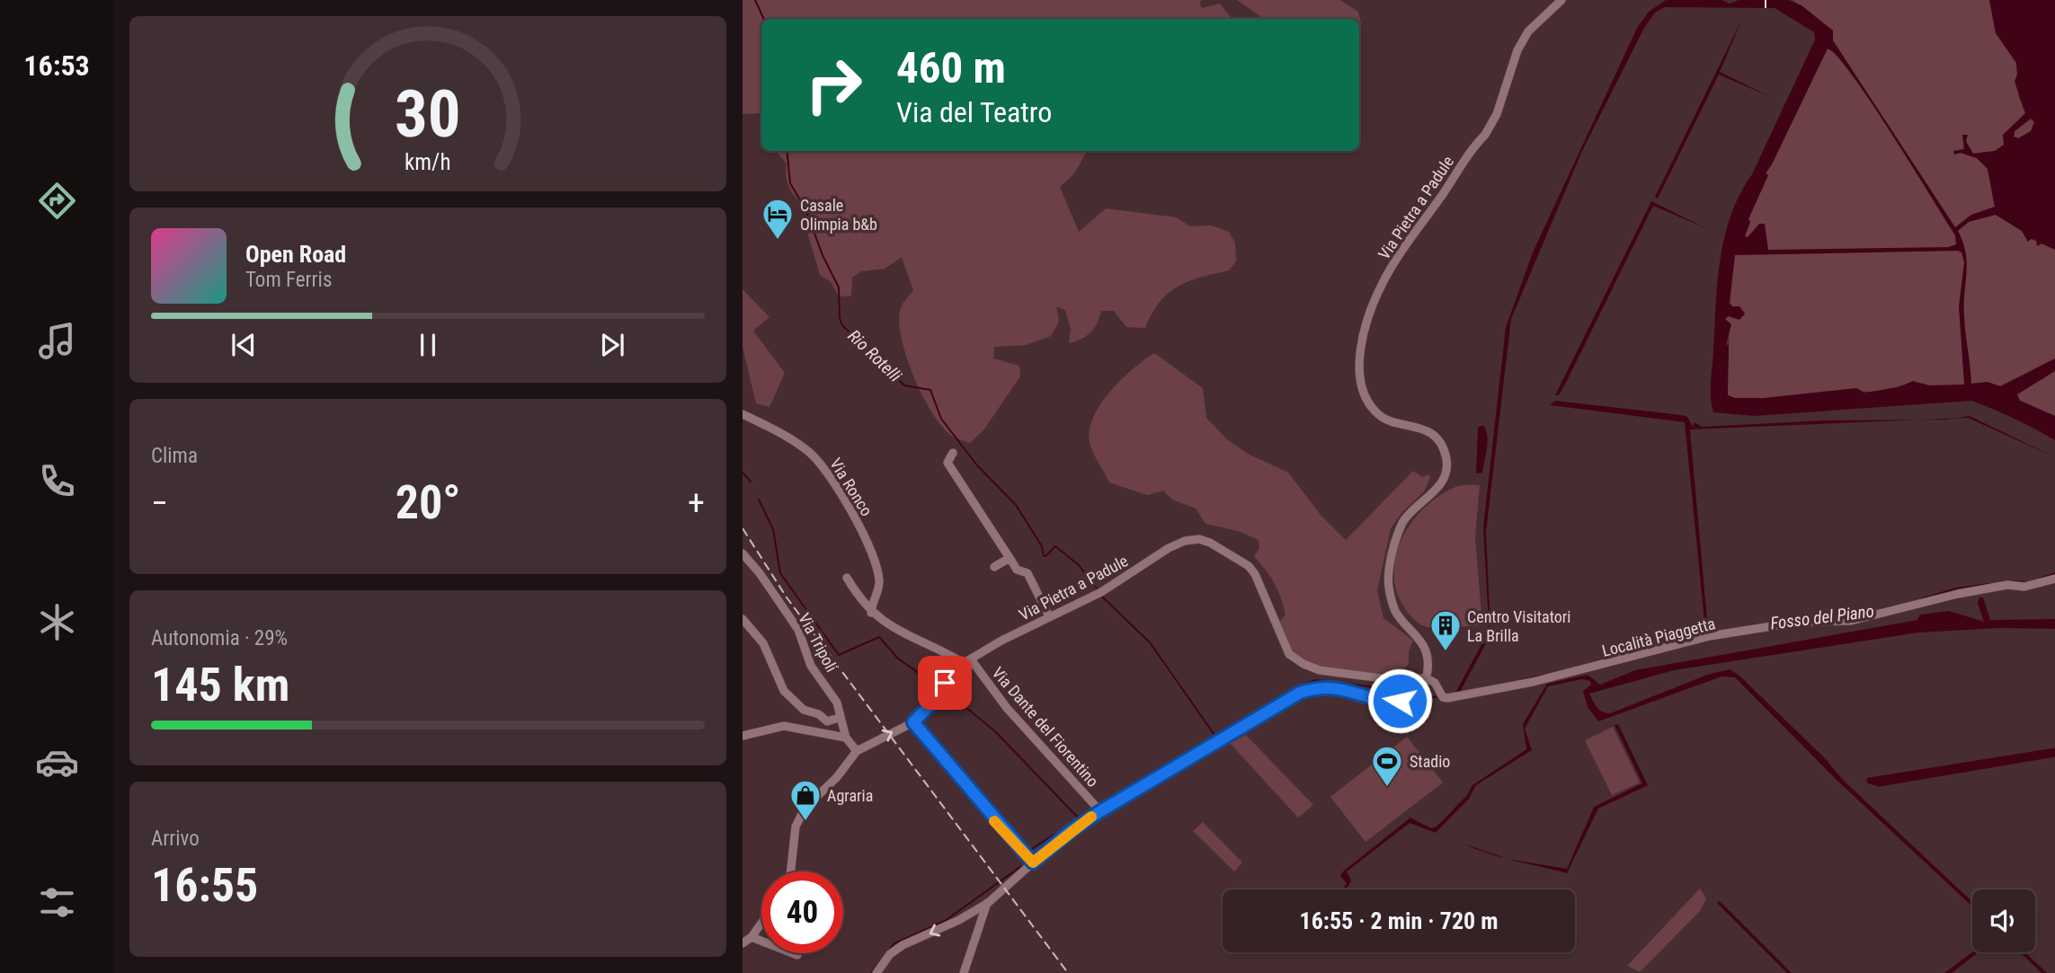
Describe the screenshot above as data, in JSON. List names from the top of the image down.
{
  "streets": {
    "street": [
      "Via Pietra a Padule",
      "Via Ronco",
      "Località Piaggetta",
      "Via Tripoli",
      "Via Dante del Fiorentino"
    ]
  },
  "crossings": [
    ["Via Pietra a Padule", "Località Piaggetta"],
    ["Via Pietra a Padule", "Via Tripoli"],
    ["Via Pietra a Padule", "Via Dante del Fiorentino"]
  ],
  "water": ["Rio Rotelli", "Fosso del Piano"],
  "places": {
    "hotel": ["Casale Olimpia b&b"],
    "building": ["Centro Visitatori La Brilla"],
    "sports": ["Stadio"],
    "shop": ["Agraria"]
  },
  "page": {
    "tabs": "16:53",
    "turn": ["460 m", "Via del Teatro"],
    "song": ["Open Road", "Tom Ferris"],
    "tile": [
      "Clima",
      ["Autonomia · 29%", "145 km"],
      ["Arrivo", "16:55"]
    ],
    "heat": ["−", "20°", "+"],
    "limit": "40",
    "trip": "16:55 · 2 min · 720 m",
    "gauge": ["30", "km/h"]
  }
}
